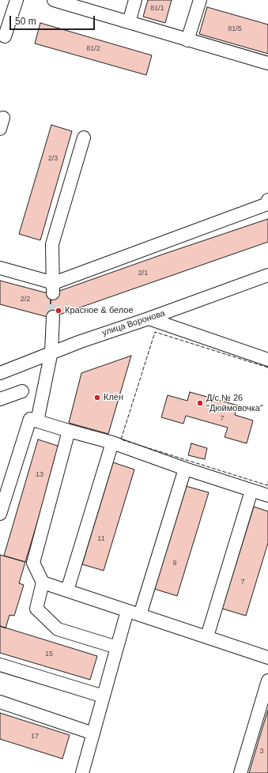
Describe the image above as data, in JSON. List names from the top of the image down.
{
  "streets": {
    "street": ["улица Воронова"]
  },
  "places": ["Красное & белое", "Клён", "Д/с № 26 \"Дюймовочка\""],
  "house_numbers": [
    "81/1",
    "81/5",
    "81/2",
    "2/3",
    "2/1",
    "2/2",
    "7",
    "13",
    "11",
    "9",
    "7",
    "15",
    "17",
    "3"
  ],
  "scale_bar": "50 m"
}
